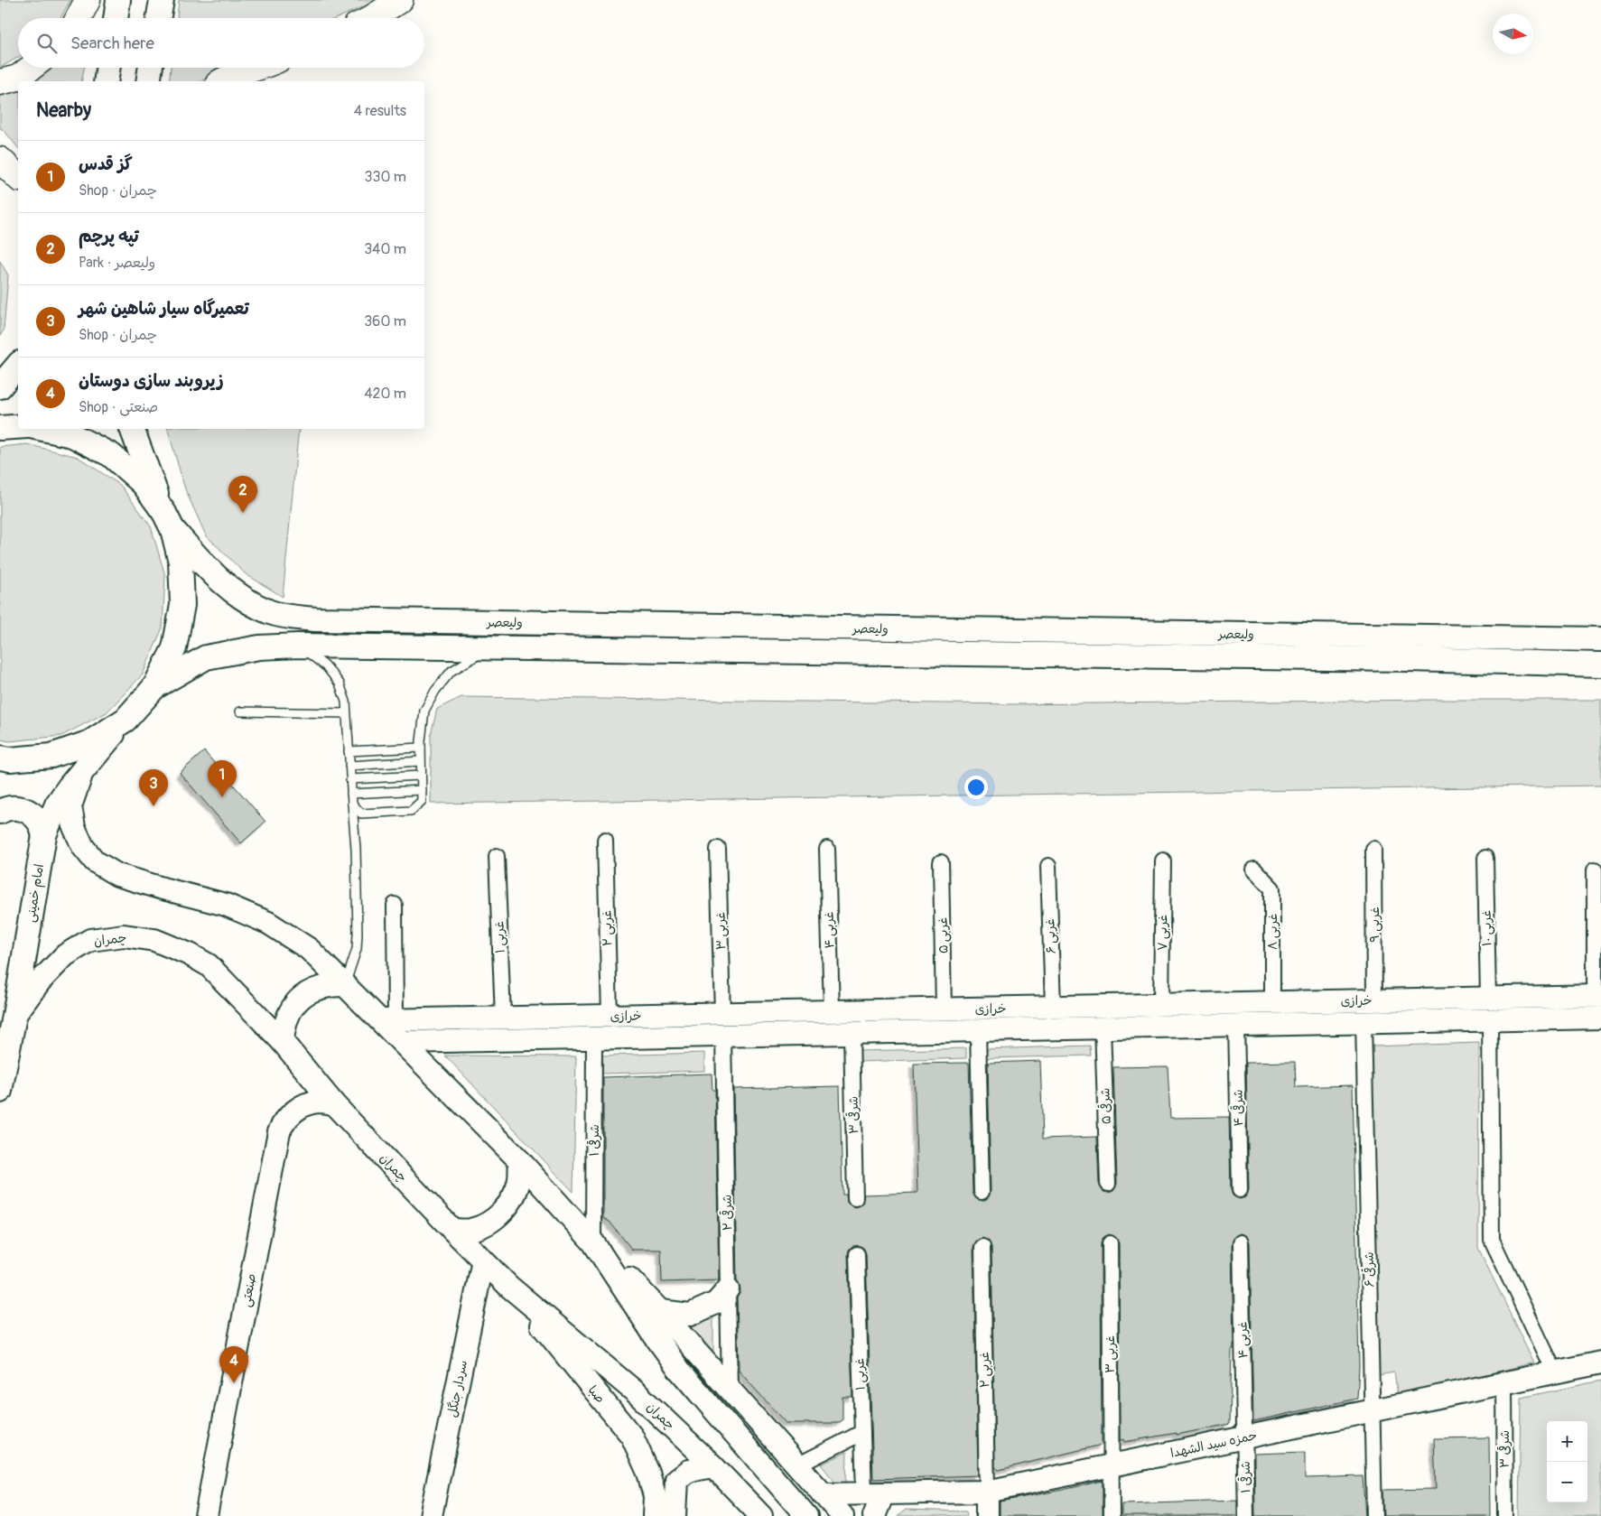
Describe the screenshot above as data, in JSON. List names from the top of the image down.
{
  "streets": {
    "main road": ["ولیعصر", "امام خمینی"],
    "street": [
      "۹ غربی",
      "۲ غربی",
      "۱۰ غربی",
      "۴ غربی",
      "۳ غربی",
      "۸ غربی",
      "۷ غربی",
      "۵ غربی",
      "۶ غربی",
      "۱ غربی",
      "چمران",
      "خرازی",
      "۵ شرقی",
      "۴ شرقی",
      "۳ شرقی",
      "۱ شرقی",
      "۲ شرقی",
      "۶ شرقی",
      "صنعتی",
      "سردار جنگل",
      "صبا",
      "حمزه سید الشهدا"
    ]
  },
  "crossings": [
    ["امام خمینی", "چمران"],
    ["۹ غربی", "خرازی"],
    ["۲ غربی", "خرازی"],
    ["۲ غربی", "حمزه سید الشهدا"],
    ["۱۰ غربی", "خرازی"],
    ["۴ غربی", "خرازی"],
    ["۴ غربی", "۱ شرقی"],
    ["۴ غربی", "حمزه سید الشهدا"],
    ["۳ غربی", "خرازی"],
    ["۳ غربی", "حمزه سید الشهدا"],
    ["۸ غربی", "خرازی"],
    ["۷ غربی", "خرازی"],
    ["۵ غربی", "خرازی"],
    ["۶ غربی", "خرازی"],
    ["۱ غربی", "خرازی"],
    ["۱ غربی", "حمزه سید الشهدا"],
    ["چمران", "صنعتی"],
    ["چمران", "سردار جنگل"],
    ["چمران", "صبا"],
    ["خرازی", "۵ شرقی"],
    ["خرازی", "۴ شرقی"],
    ["خرازی", "۳ شرقی"],
    ["خرازی", "۱ شرقی"],
    ["خرازی", "۲ شرقی"],
    ["خرازی", "۶ شرقی"],
    ["۳ شرقی", "حمزه سید الشهدا"],
    ["۱ شرقی", "حمزه سید الشهدا"],
    ["۶ شرقی", "حمزه سید الشهدا"]
  ],
  "north": "right",
  "page": {
    "search": "Search here",
    "heading": ["Nearby", "4 results"],
    "list": [
      {
        "mark": "1",
        "name": "گز قدس",
        "note": "Shop · چمران",
        "value": "330 m"
      },
      {
        "mark": "2",
        "name": "تپه پرچم",
        "note": "Park · ولیعصر",
        "value": "340 m"
      },
      {
        "mark": "3",
        "name": "تعمیرگاه سیار شاهین شهر",
        "note": "Shop · چمران",
        "value": "360 m"
      },
      {
        "mark": "4",
        "name": "زیروبند سازی دوستان",
        "note": "Shop · صنعتی",
        "value": "420 m"
      }
    ],
    "pins": [
      "2",
      "1",
      "3",
      "4"
    ],
    "map_buttons": ["+", "−"]
  }
}
